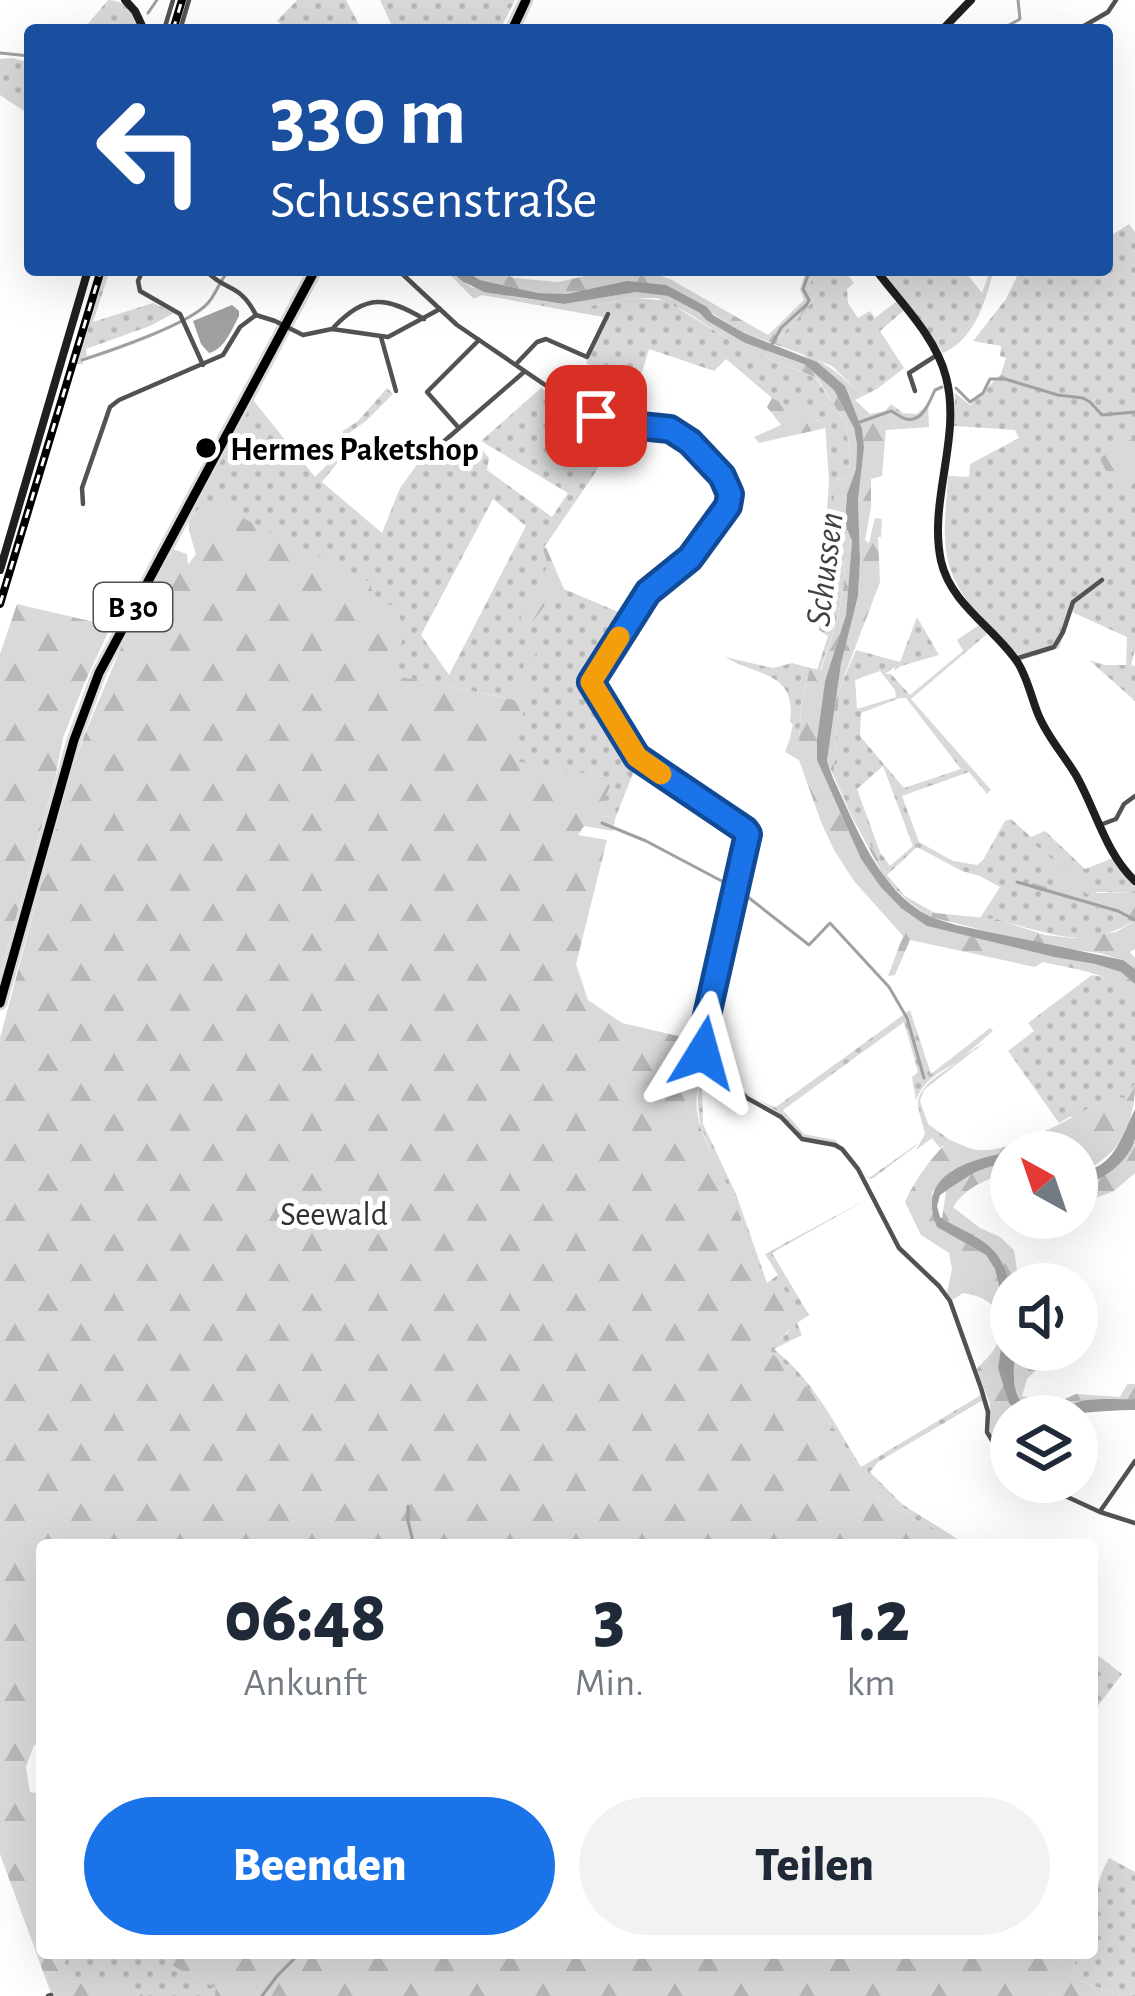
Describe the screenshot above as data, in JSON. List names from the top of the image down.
{
  "streets": {
    "main road": ["B 30"]
  },
  "water": ["Schussen"],
  "parks": ["Seewald"],
  "places": ["Hermes Paketshop"],
  "north": "top left",
  "page": {
    "turn": ["330 m", "Schussenstraße"],
    "eta": [
      "06:48",
      "Ankunft",
      "3",
      "Min.",
      "1.2",
      "km"
    ],
    "buttons": ["Beenden", "Teilen"]
  }
}
